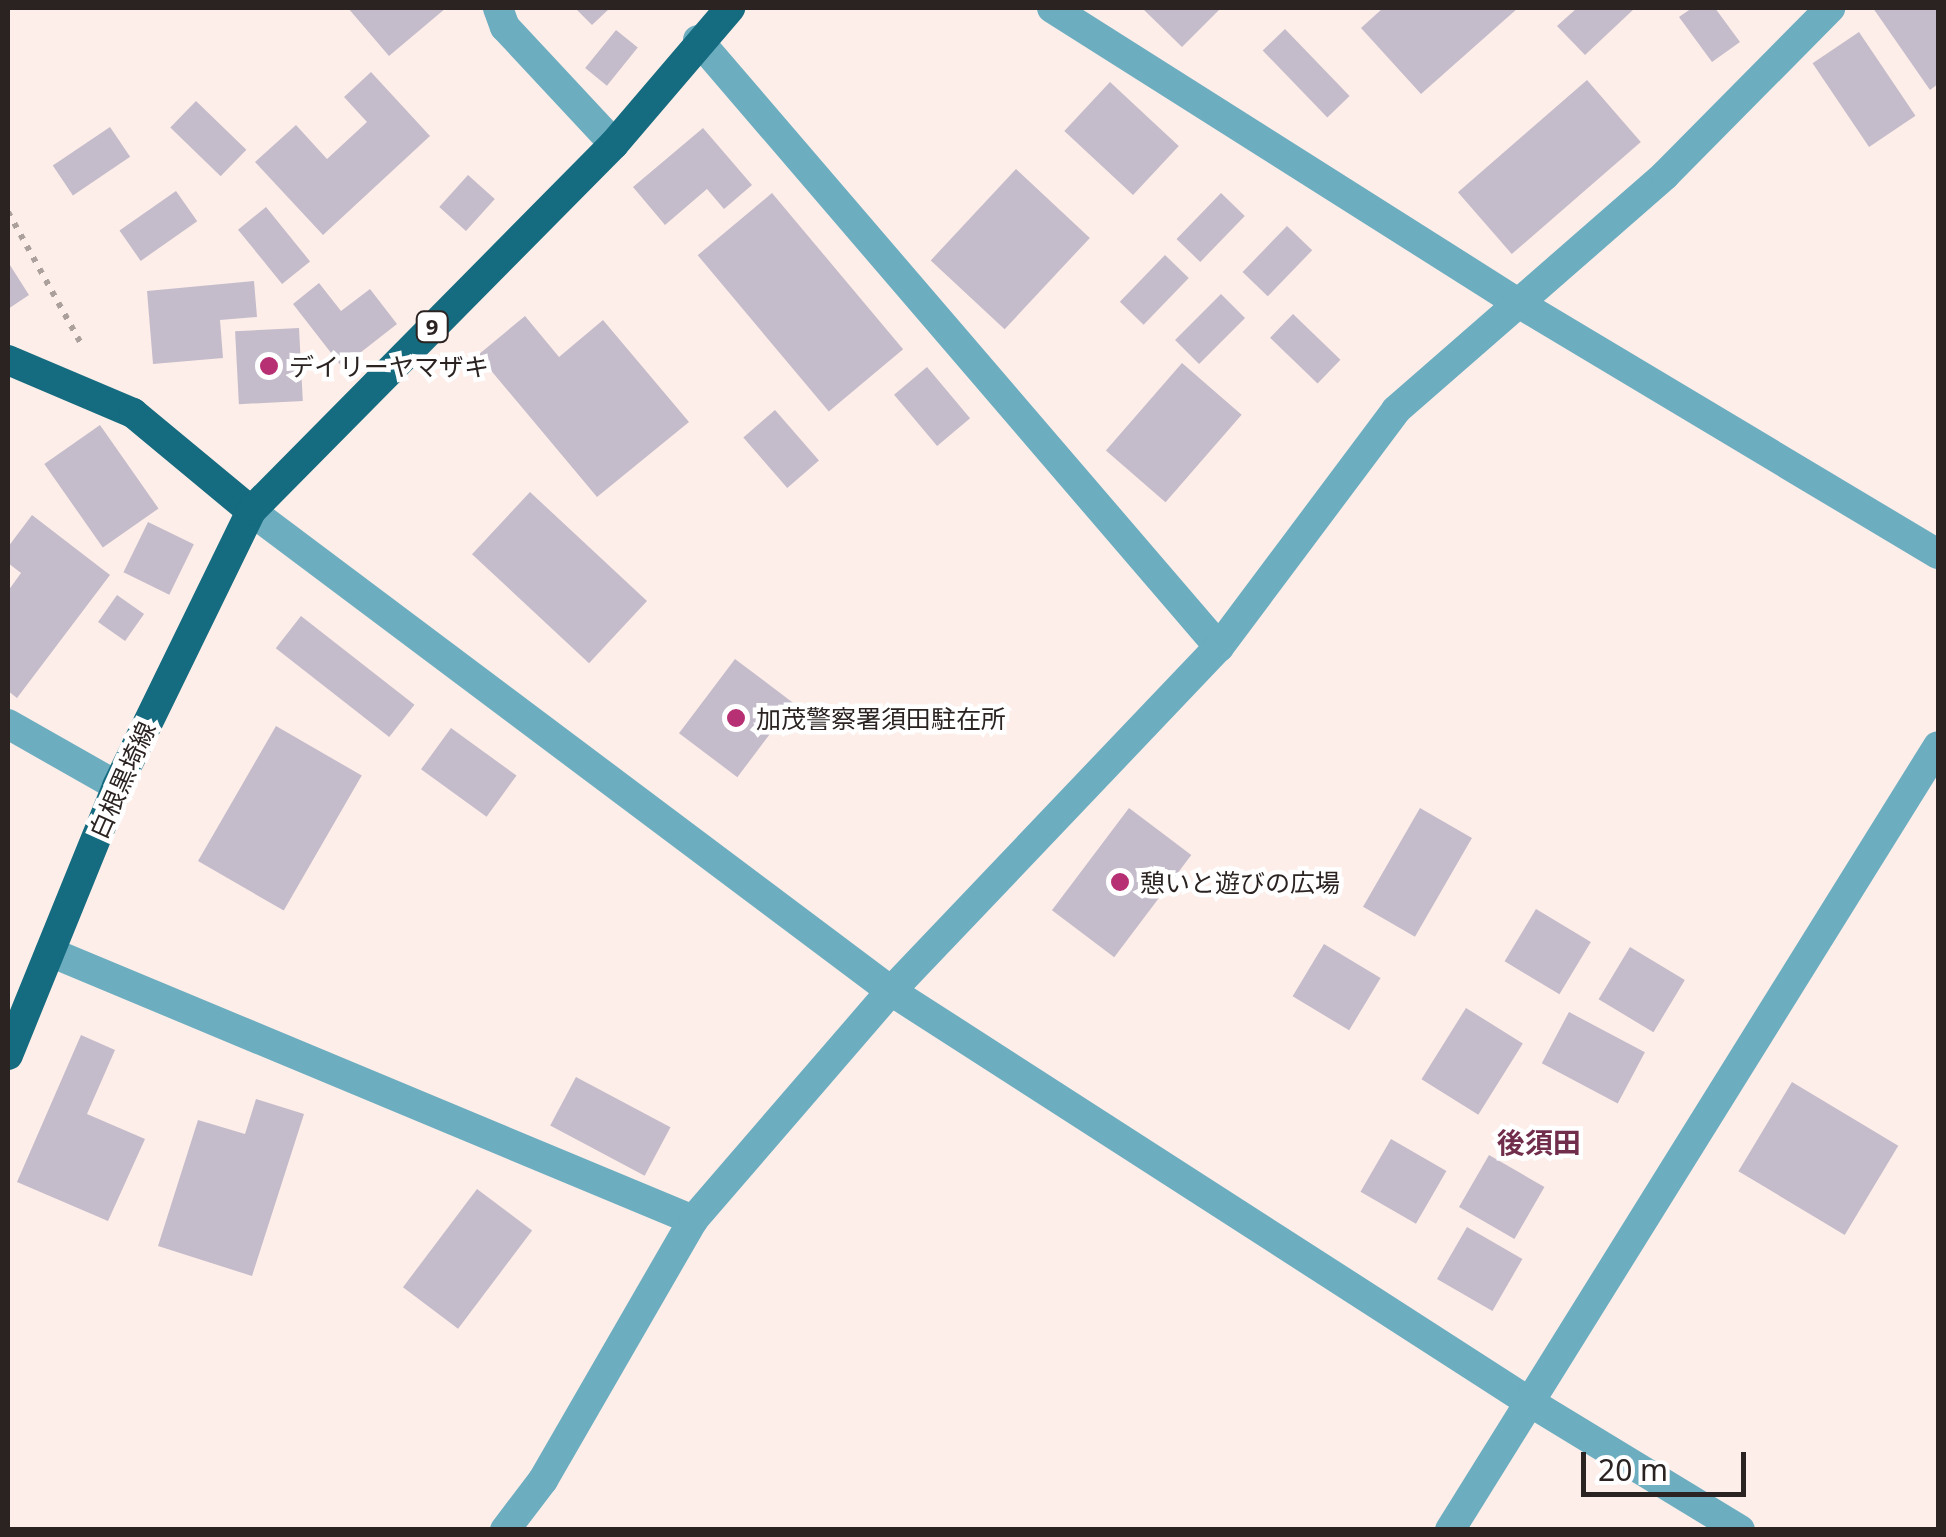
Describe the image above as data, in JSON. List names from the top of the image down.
{
  "streets": {
    "main road": ["9", "白根黒埼線"]
  },
  "crossings": [
    ["9", "白根黒埼線"]
  ],
  "districts": ["後須田"],
  "places": ["デイリーヤマザキ", "加茂警察署須田駐在所", "憩いと遊びの広場"],
  "scale_bar": "20 m"
}
